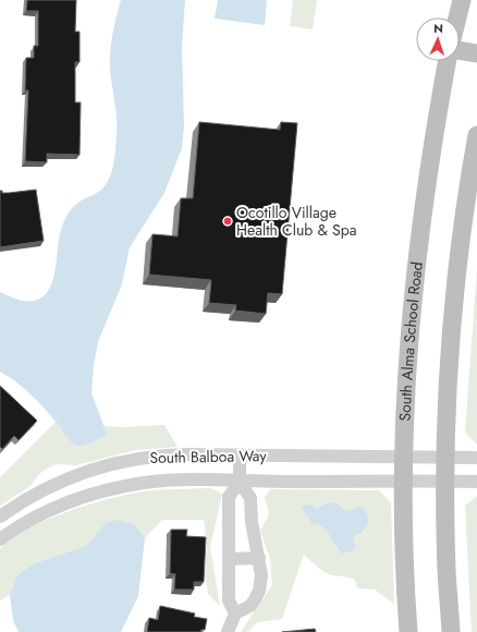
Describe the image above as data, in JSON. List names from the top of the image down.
{
  "streets": {
    "main road": ["South Alma School Road"],
    "street": ["South Balboa Way"]
  },
  "crossings": [
    ["South Alma School Road", "South Balboa Way"]
  ],
  "places": ["Ocotillo Village Health Club & Spa"],
  "north": "top"
}
